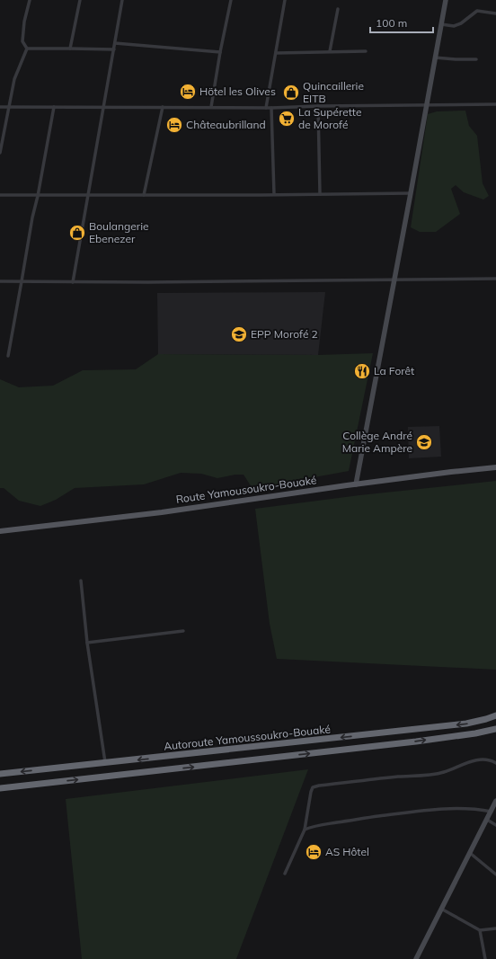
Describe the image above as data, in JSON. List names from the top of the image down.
{
  "streets": {
    "highway": ["Autoroute Yamoussoukro-Bouaké"],
    "main road": ["Route Yamousoukro-Bouaké"]
  },
  "places": {
    "hotel": ["Hötel les Olives", "Châteaubrilland", "AS Hôtel"],
    "shop": ["Quincaillerie EITB", "Boulangerie Ebenezer"],
    "supermarket": ["La Supérette de Morofé"],
    "school or university": ["EPP Morofé 2", "Collège André Marie Ampère"],
    "restaurant": ["La Forêt"]
  },
  "scale_bar": "100 m"
}
